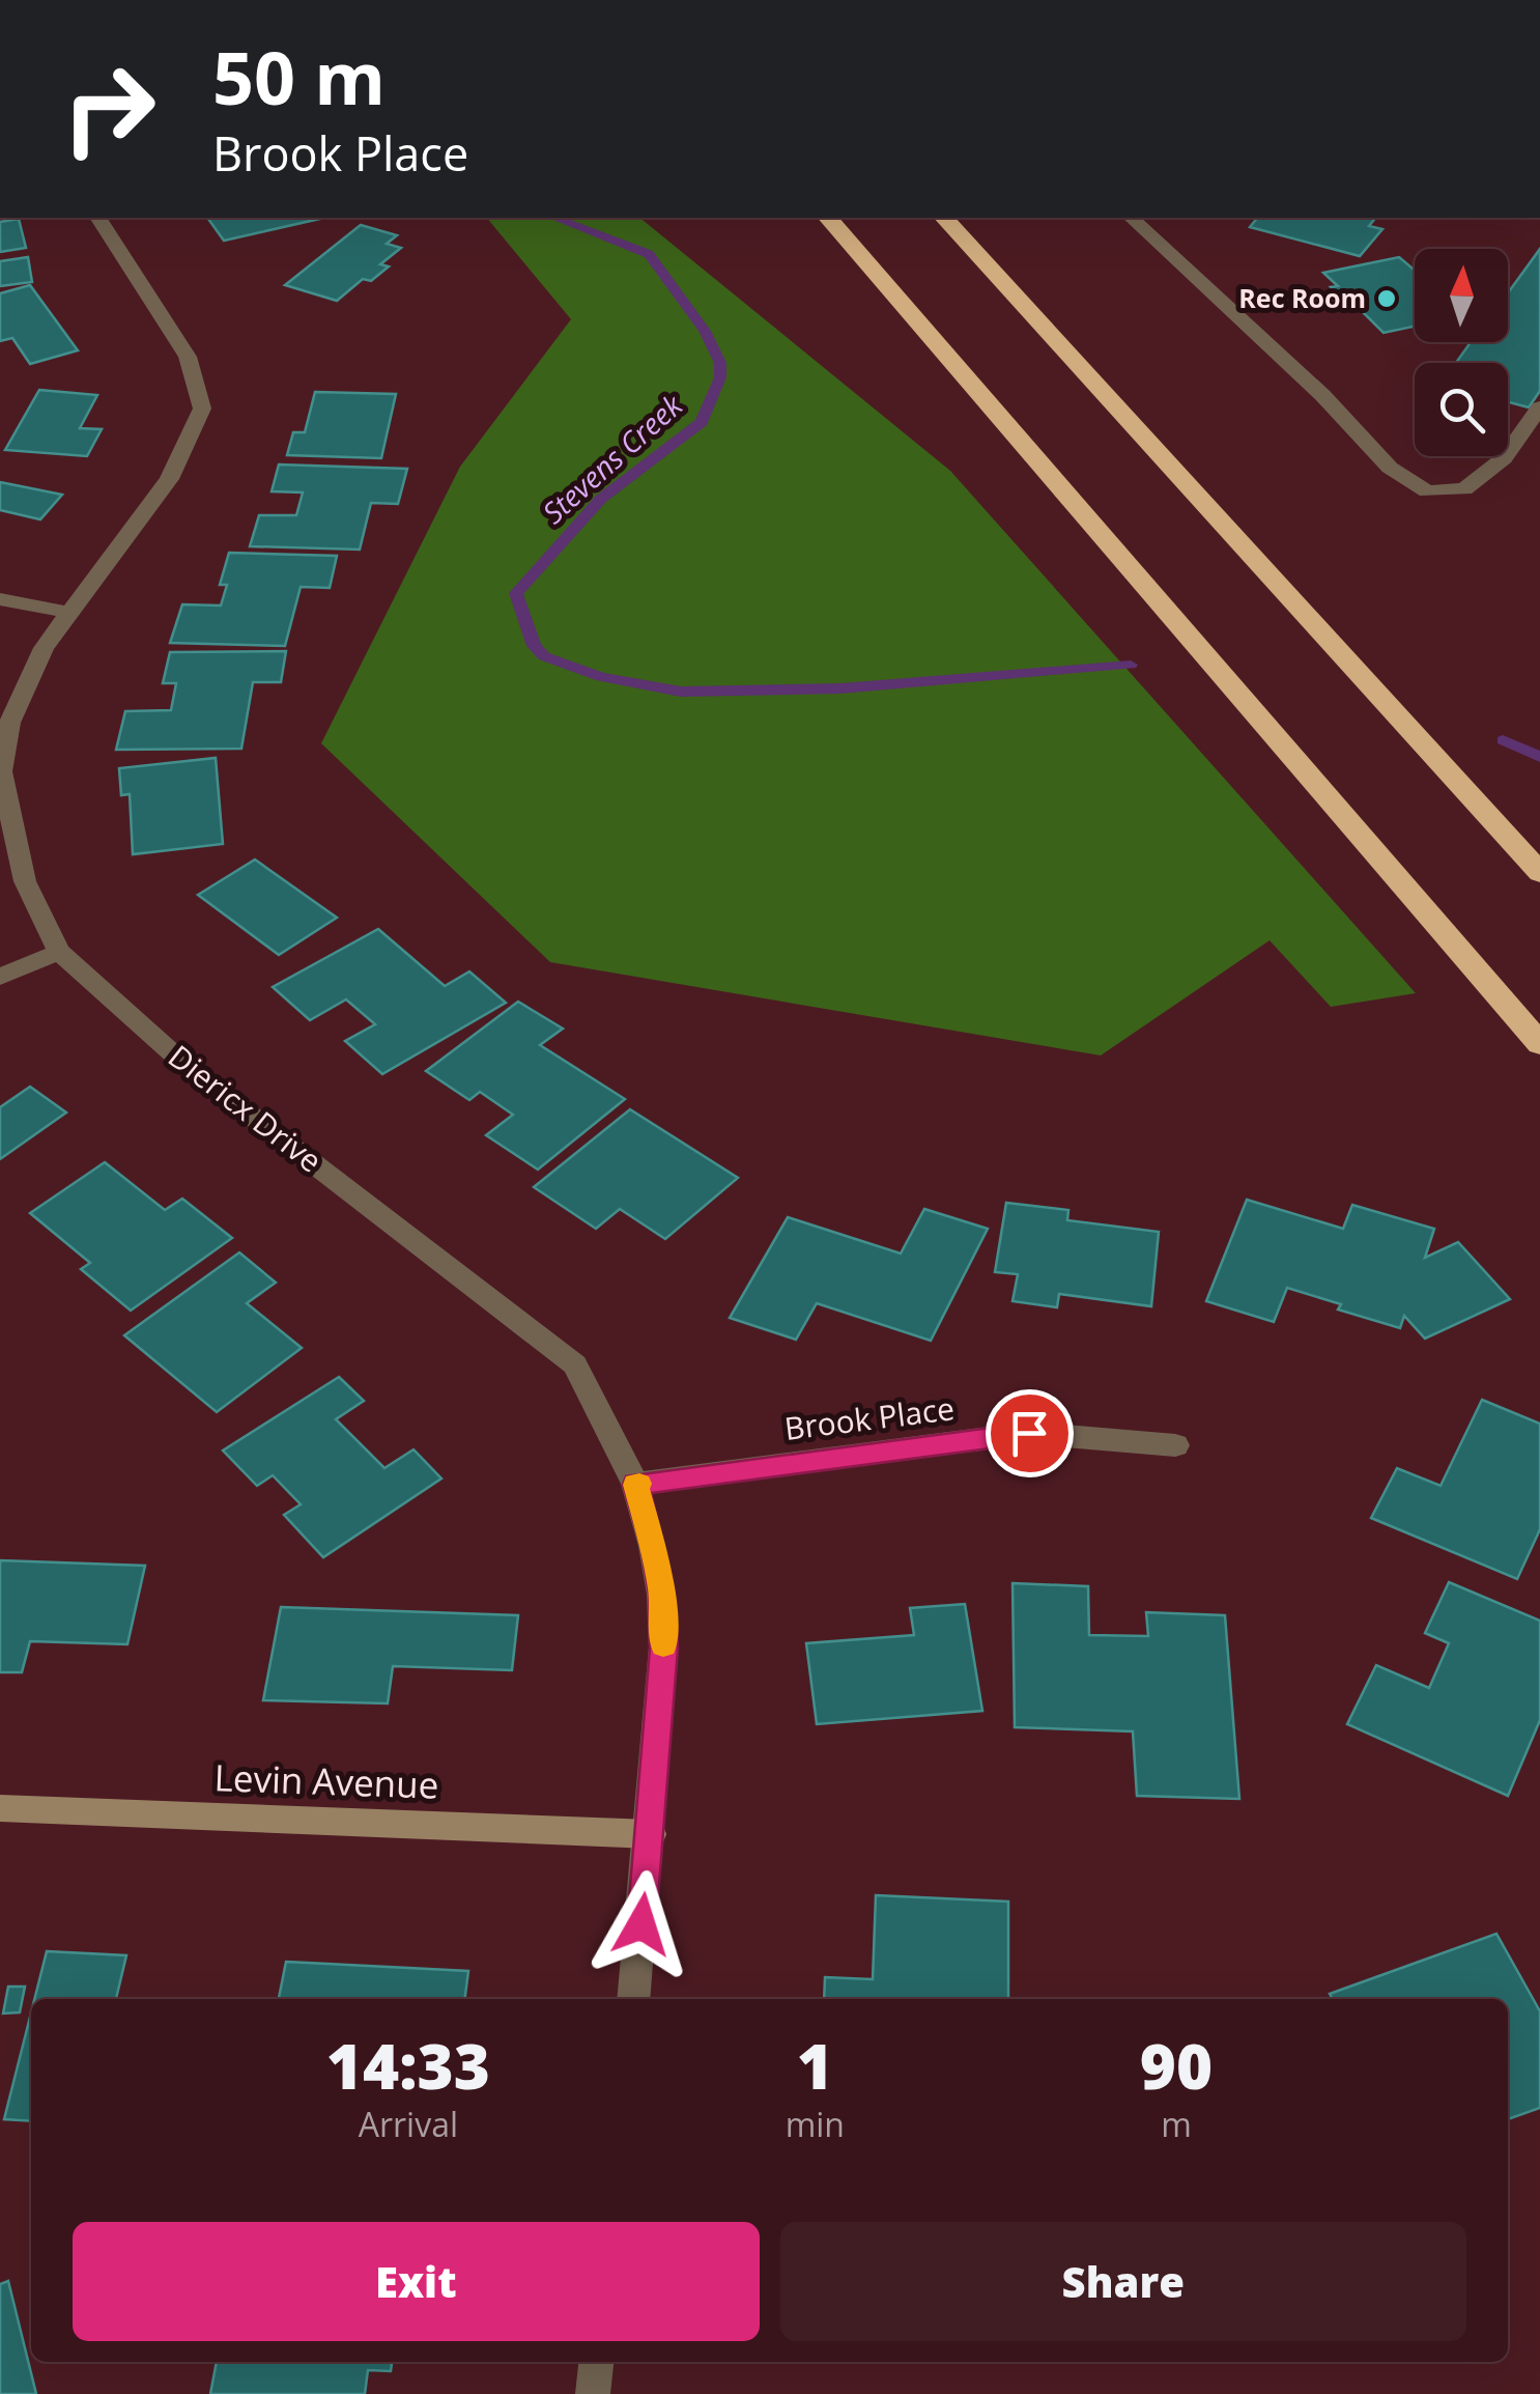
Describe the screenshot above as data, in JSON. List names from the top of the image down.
{
  "streets": {
    "street": ["Diericx Drive", "Brook Place", "Levin Avenue"]
  },
  "crossings": [
    ["Diericx Drive", "Brook Place"],
    ["Diericx Drive", "Levin Avenue"]
  ],
  "water": ["Stevens Creek"],
  "places": ["Rec Room"],
  "north": "top",
  "page": {
    "turn": ["50 m", "Brook Place"],
    "eta": [
      "14:33",
      "Arrival",
      "1",
      "min",
      "90",
      "m"
    ],
    "buttons": ["Exit", "Share"]
  }
}
